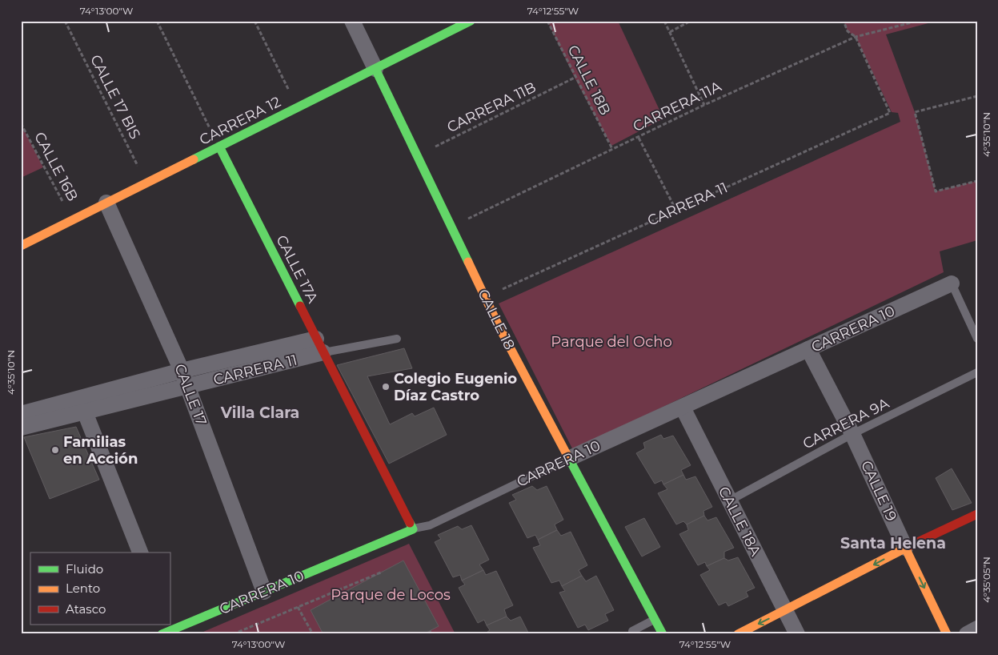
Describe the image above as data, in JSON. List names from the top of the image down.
{
  "streets": {
    "street": [
      "CARRERA 12",
      "CARRERA 11",
      "CALLE 17A",
      "CALLE 18",
      "CARRERA 10",
      "CALLE 17",
      "CALLE 19",
      "CALLE 18A"
    ],
    "lane": ["CARRERA 9A"],
    "path": [
      "CALLE 18B",
      "CALLE 17 BIS",
      "CARRERA 11A",
      "CARRERA 11B",
      "CALLE 16B"
    ]
  },
  "crossings": [
    ["CALLE 18B", "CARRERA 11A"],
    ["CALLE 18B", "CARRERA 11B"],
    ["CALLE 17 BIS", "CARRERA 12"],
    ["CARRERA 11A", "CARRERA 11"],
    ["CARRERA 11A", "CALLE 18"],
    ["CARRERA 11B", "CALLE 18"],
    ["CARRERA 12", "CALLE 16B"],
    ["CARRERA 12", "CALLE 17A"],
    ["CARRERA 12", "CALLE 18"],
    ["CARRERA 12", "CALLE 17"],
    ["CARRERA 11", "CALLE 17A"],
    ["CARRERA 11", "CALLE 18"],
    ["CARRERA 11", "CALLE 17"],
    ["CALLE 17A", "CARRERA 10"],
    ["CALLE 18", "CARRERA 10"],
    ["CARRERA 10", "CALLE 17"],
    ["CARRERA 10", "CALLE 19"],
    ["CARRERA 10", "CALLE 18A"],
    ["CARRERA 9A", "CALLE 19"],
    ["CARRERA 9A", "CALLE 18A"]
  ],
  "districts": ["Villa Clara", "Santa Helena"],
  "parks": ["Parque del Ocho", "Parque de Locos"],
  "places": ["Colegio Eugenio Díaz Castro", "Familias en Acción"],
  "legend": ["Fluido", "Lento", "Atasco"],
  "coordinates": [
    "74°13'00\"W",
    "74°12'55\"W",
    "4°35'10\"N",
    "4°35'05\"N"
  ]
}
